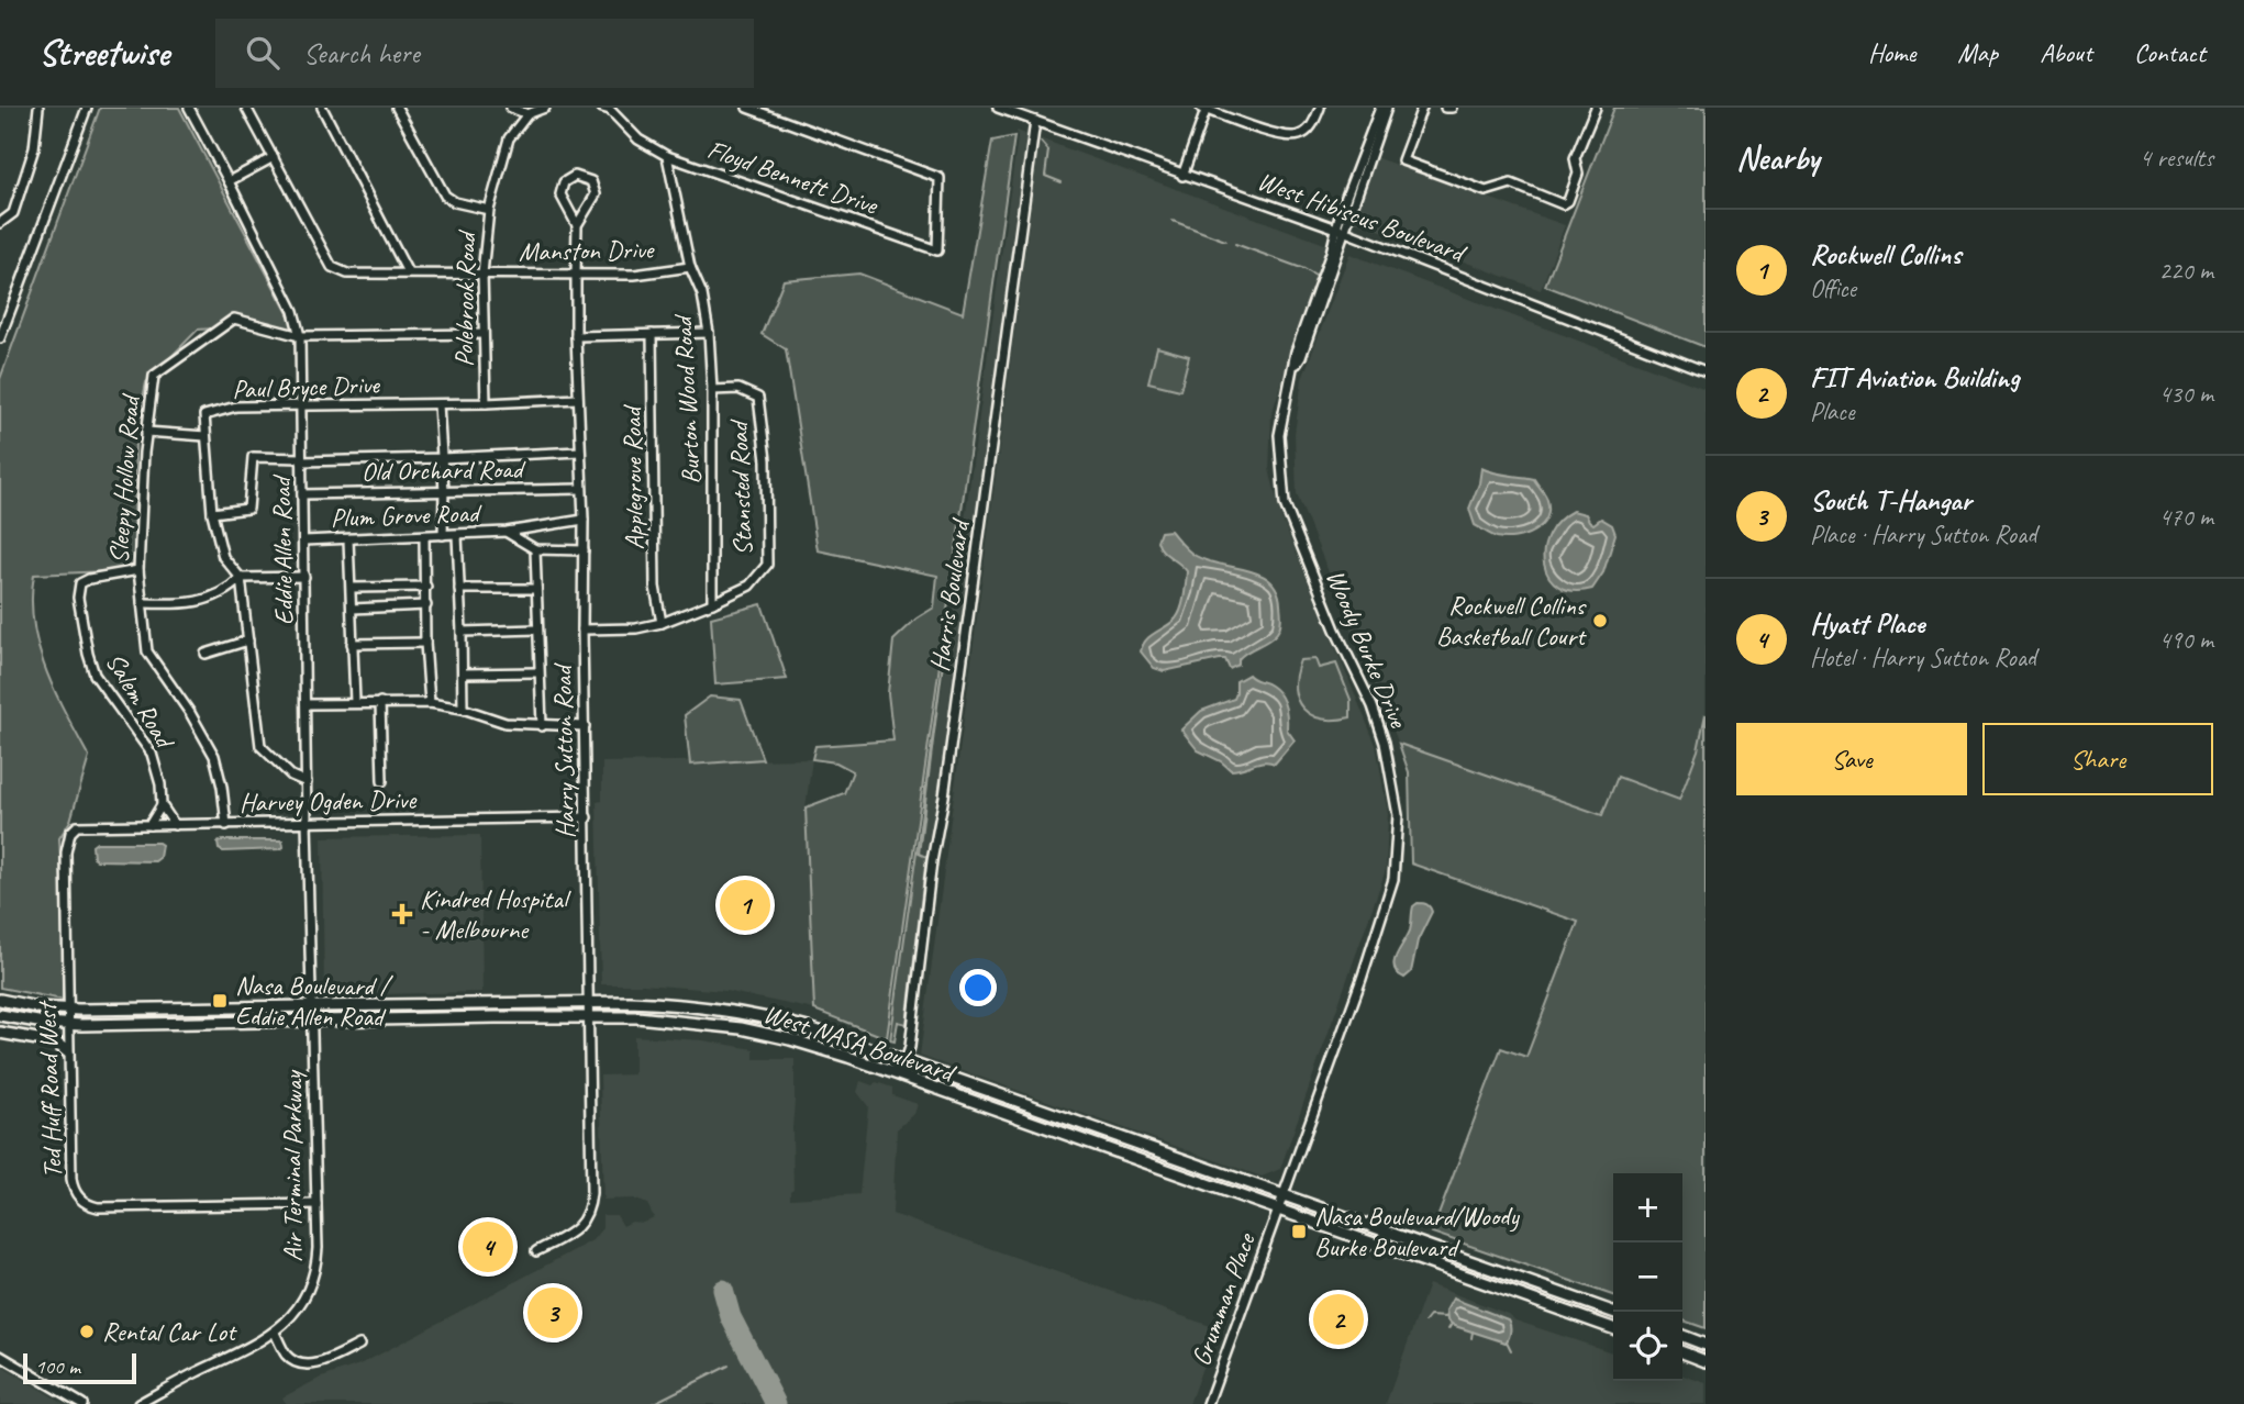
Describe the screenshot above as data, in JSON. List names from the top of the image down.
{
  "streets": {
    "main road": ["West NASA Boulevard"],
    "street": [
      "Floyd Bennett Drive",
      "West Hibiscus Boulevard",
      "Manston Drive",
      "Polebrook Road",
      "Paul Bryce Drive",
      "Burton Wood Road",
      "Old Orchard Road",
      "Applegrove Road",
      "Sleepy Hollow Road",
      "Stansted Road",
      "Plum Grove Road",
      "Eddie Allen Road",
      "Harris Boulevard",
      "Woody Burke Drive",
      "Salem Road",
      "Harry Sutton Road",
      "Harvey Ogden Drive",
      "Ted Huff Road West",
      "Air Terminal Parkway",
      "Grumman Place"
    ]
  },
  "crossings": [
    ["Floyd Bennett Drive", "Burton Wood Road"],
    ["West Hibiscus Boulevard", "Harris Boulevard"],
    ["West Hibiscus Boulevard", "Woody Burke Drive"],
    ["Manston Drive", "Polebrook Road"],
    ["Manston Drive", "Burton Wood Road"],
    ["Manston Drive", "Harry Sutton Road"],
    ["Polebrook Road", "Paul Bryce Drive"],
    ["Polebrook Road", "Sleepy Hollow Road"],
    ["Paul Bryce Drive", "Eddie Allen Road"],
    ["Paul Bryce Drive", "Harry Sutton Road"],
    ["Burton Wood Road", "Stansted Road"],
    ["Old Orchard Road", "Eddie Allen Road"],
    ["Old Orchard Road", "Harry Sutton Road"],
    ["Applegrove Road", "Stansted Road"],
    ["Sleepy Hollow Road", "Eddie Allen Road"],
    ["Sleepy Hollow Road", "Salem Road"],
    ["Sleepy Hollow Road", "Harvey Ogden Drive"],
    ["Stansted Road", "Harry Sutton Road"],
    ["Plum Grove Road", "Eddie Allen Road"],
    ["Plum Grove Road", "Harry Sutton Road"],
    ["Eddie Allen Road", "Harvey Ogden Drive"],
    ["Eddie Allen Road", "West NASA Boulevard"],
    ["Eddie Allen Road", "Air Terminal Parkway"],
    ["Harris Boulevard", "West NASA Boulevard"],
    ["Woody Burke Drive", "West NASA Boulevard"],
    ["Woody Burke Drive", "Grumman Place"],
    ["Salem Road", "Harvey Ogden Drive"],
    ["Harry Sutton Road", "Harvey Ogden Drive"],
    ["Harry Sutton Road", "West NASA Boulevard"],
    ["Harvey Ogden Drive", "Ted Huff Road West"],
    ["West NASA Boulevard", "Ted Huff Road West"],
    ["West NASA Boulevard", "Air Terminal Parkway"],
    ["West NASA Boulevard", "Grumman Place"],
    ["Ted Huff Road West", "Air Terminal Parkway"]
  ],
  "places": {
    "other": ["Rockwell Collins Basketball Court", "Rental Car Lot"],
    "health": ["Kindred Hospital - Melbourne"],
    "transit": ["Nasa Boulevard / Eddie Allen Road", "Nasa Boulevard/Woody Burke Boulevard"]
  },
  "scale_bar": "100 m",
  "page": {
    "header": "Streetwise",
    "search": "Search here",
    "nav": [
      "Home",
      "Map",
      "About",
      "Contact"
    ],
    "heading": ["Nearby", "4 results"],
    "list": [
      {
        "mark": "1",
        "name": "Rockwell Collins",
        "note": "Office",
        "value": "220 m"
      },
      {
        "mark": "2",
        "name": "FIT Aviation Building",
        "note": "Place",
        "value": "430 m"
      },
      {
        "mark": "3",
        "name": "South T-Hangar",
        "note": "Place · Harry Sutton Road",
        "value": "470 m"
      },
      {
        "mark": "4",
        "name": "Hyatt Place",
        "note": "Hotel · Harry Sutton Road",
        "value": "490 m"
      }
    ],
    "buttons": ["Save", "Share"],
    "pins": [
      "1",
      "4",
      "3",
      "2"
    ],
    "map_buttons": ["+", "−"],
    "scale": "100 m"
  }
}
